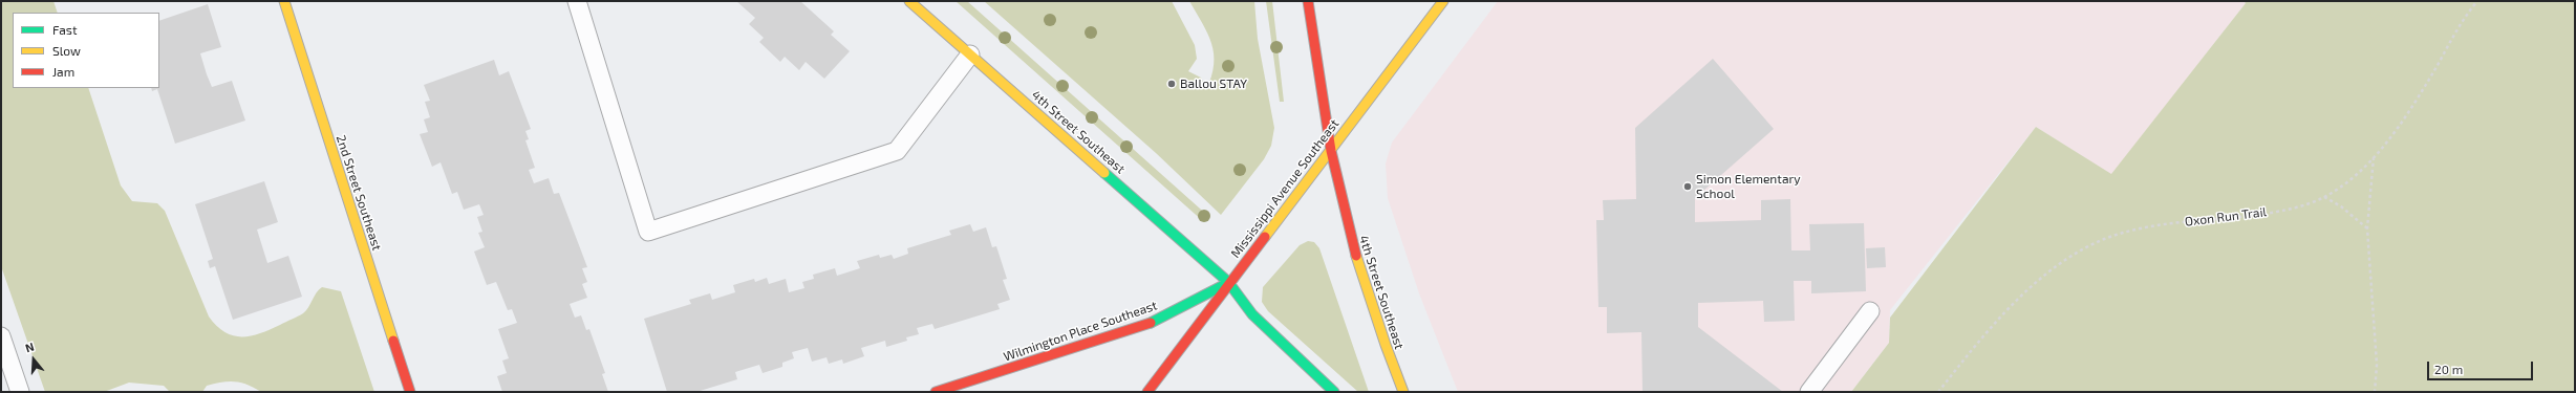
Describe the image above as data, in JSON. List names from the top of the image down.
{
  "streets": {
    "street": [
      "4th Street Southeast",
      "Mississippi Avenue Southeast",
      "2nd Street Southeast",
      "Wilmington Place Southeast"
    ],
    "path": ["Oxon Run Trail"]
  },
  "crossings": [
    ["4th Street Southeast", "Mississippi Avenue Southeast"],
    ["4th Street Southeast", "Wilmington Place Southeast"],
    ["Mississippi Avenue Southeast", "Wilmington Place Southeast"]
  ],
  "places": ["Ballou STAY", "Simon Elementary School"],
  "legend": ["Fast", "Slow", "Jam"],
  "scale_bar": "20 m",
  "north": "top"
}
